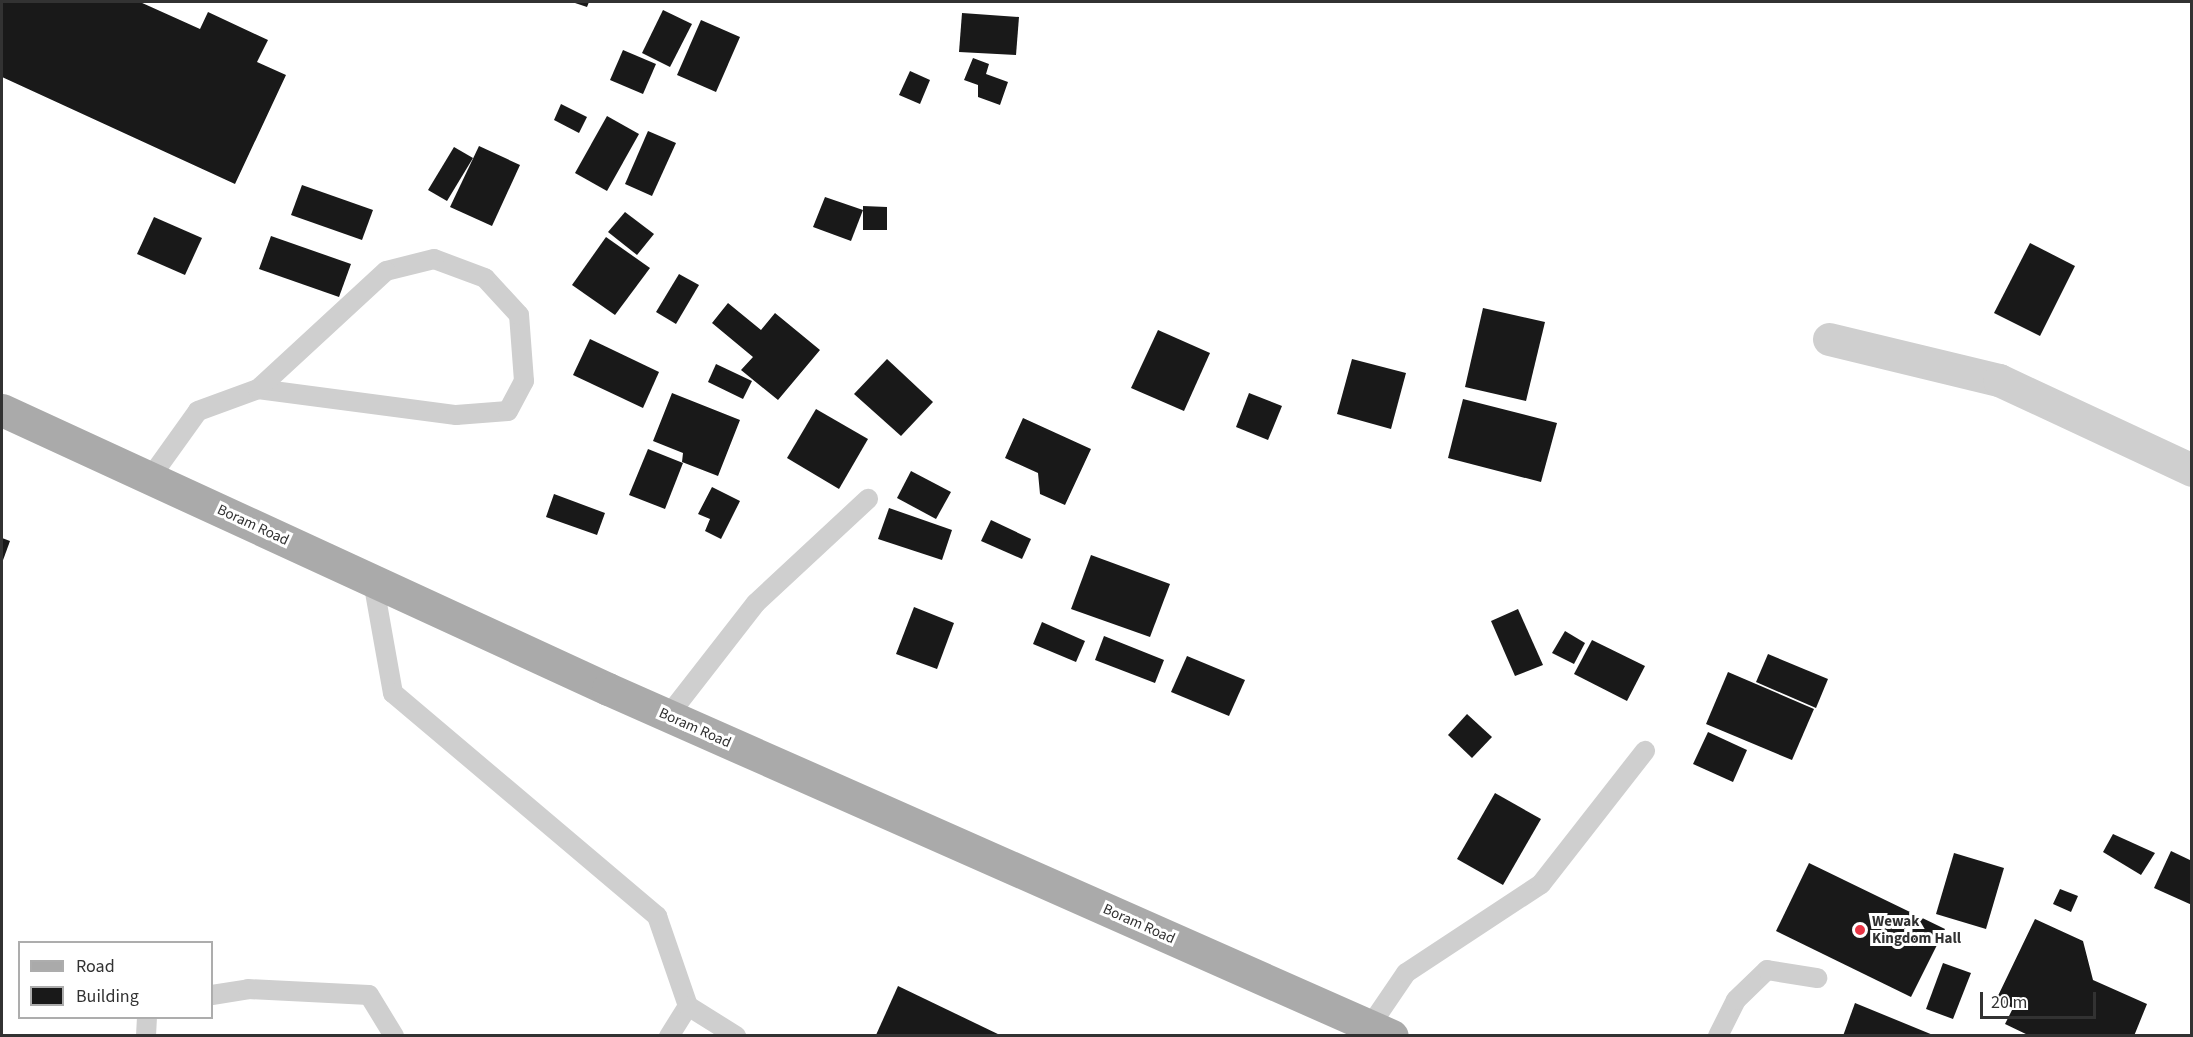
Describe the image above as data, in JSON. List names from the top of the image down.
{
  "streets": {
    "main road": ["Boram Road"]
  },
  "places": ["Wewak Kingdom Hall"],
  "legend": ["Road", "Building"],
  "scale_bar": "20 m"
}
